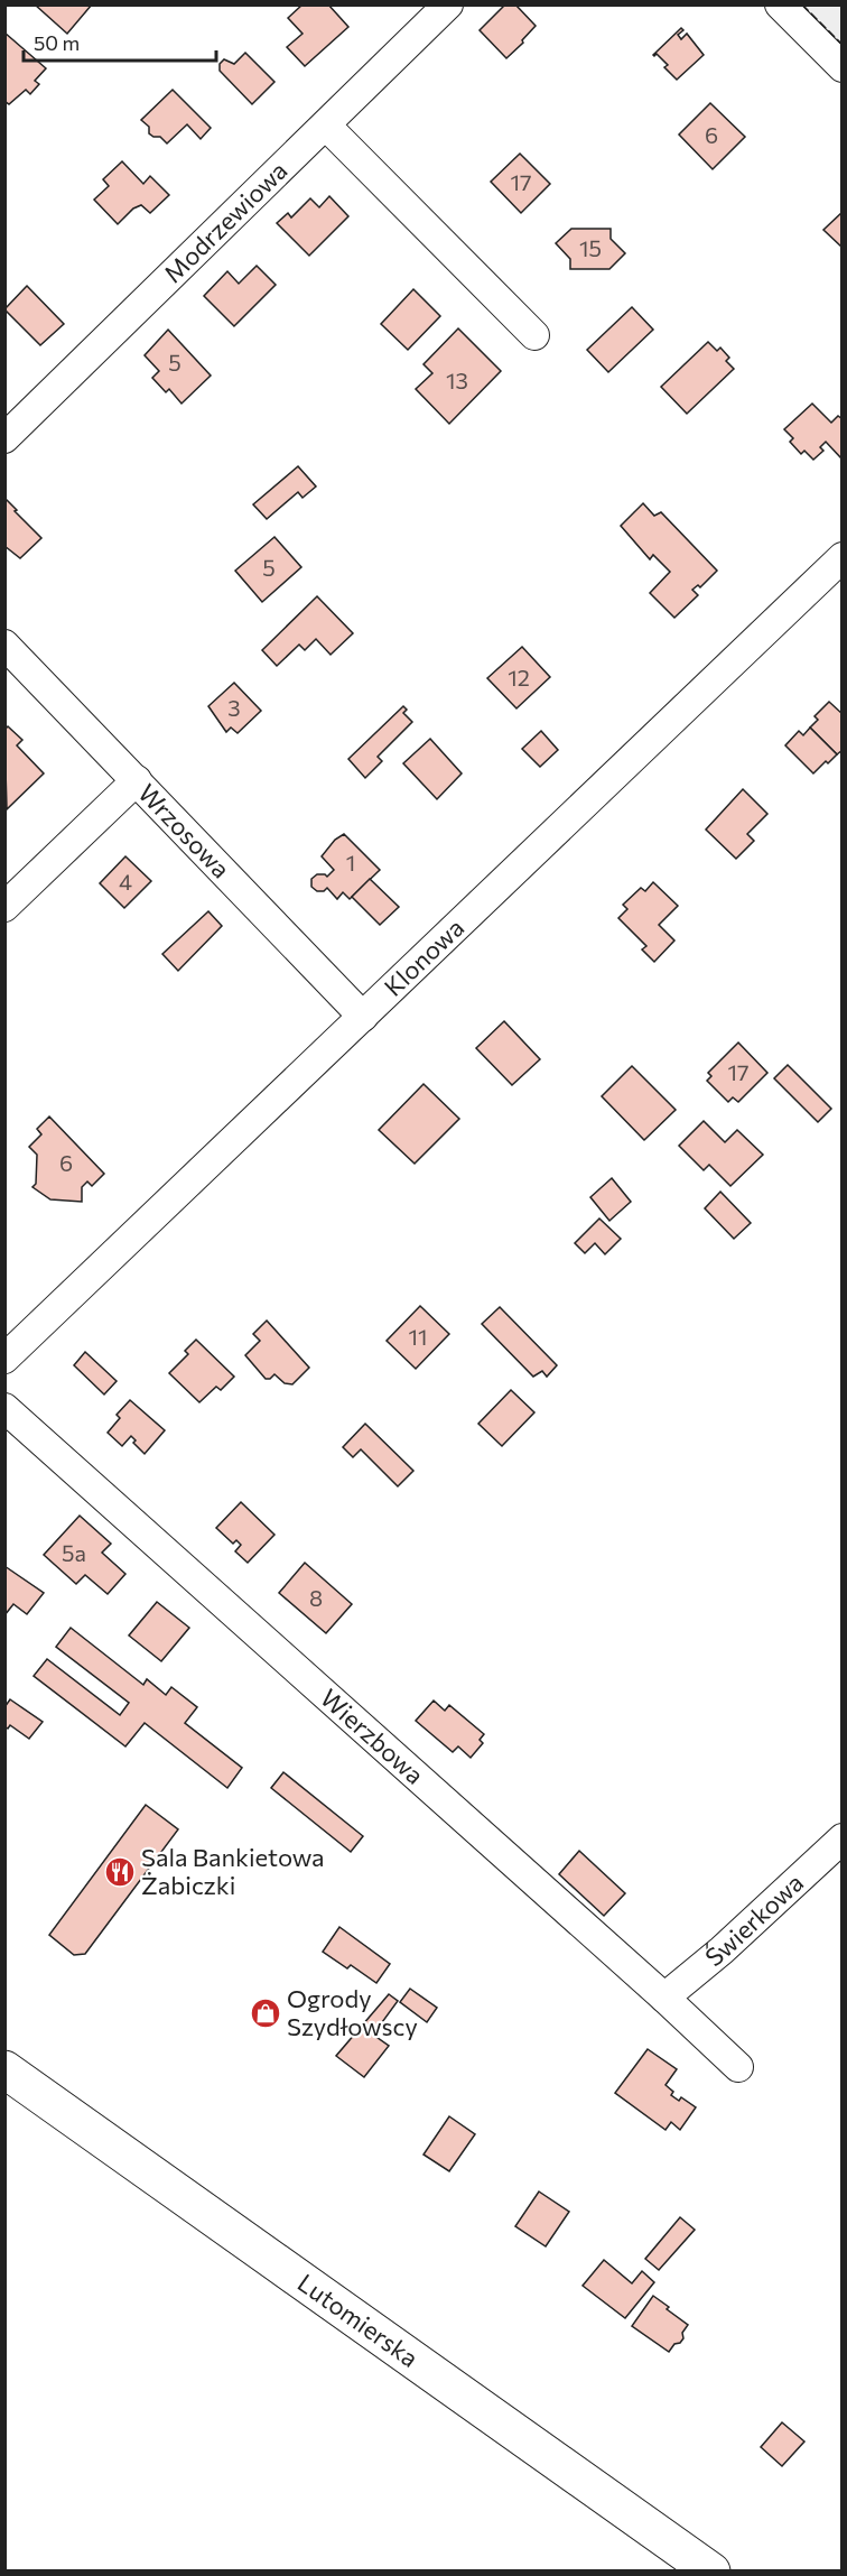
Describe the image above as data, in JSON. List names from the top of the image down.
{
  "streets": {
    "main road": ["Lutomierska"],
    "street": [
      "Modrzewiowa",
      "Wrzosowa",
      "Klonowa",
      "Wierzbowa",
      "Świerkowa"
    ]
  },
  "crossings": [
    ["Wrzosowa", "Klonowa"],
    ["Wierzbowa", "Świerkowa"]
  ],
  "places": {
    "restaurant": ["Sala Bankietowa Żabiczki"],
    "shop": ["Ogrody Szydłowscy"]
  },
  "house_numbers": [
    "6",
    "17",
    "15",
    "5",
    "13",
    "5",
    "12",
    "3",
    "1",
    "4",
    "17",
    "6",
    "11",
    "5a",
    "8"
  ],
  "scale_bar": "50 m"
}
